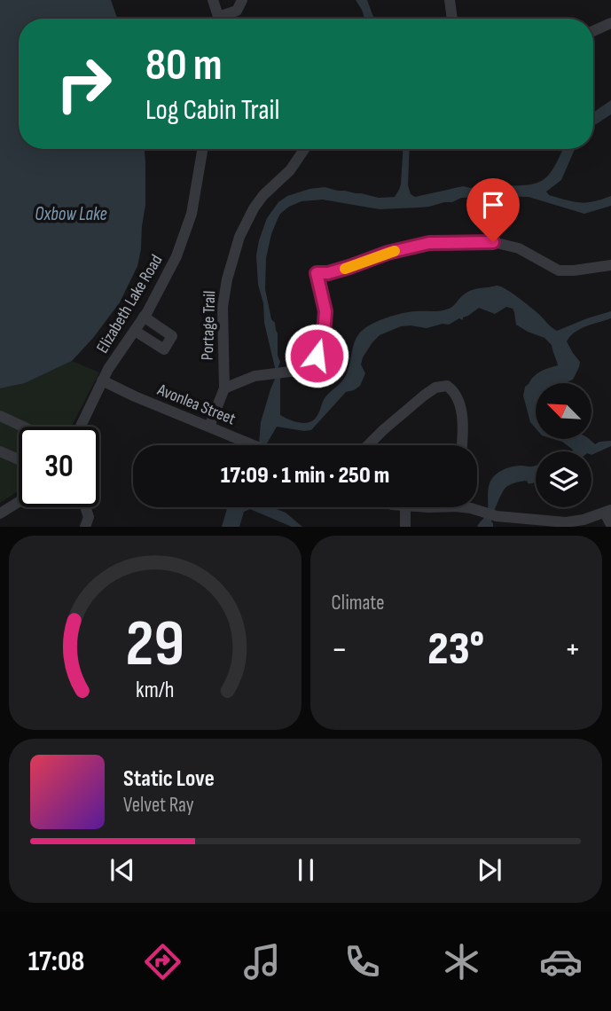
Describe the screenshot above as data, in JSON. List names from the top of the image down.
{
  "streets": {
    "street": ["Elizabeth Lake Road", "Portage Trail", "Avonlea Street"]
  },
  "crossings": [
    ["Elizabeth Lake Road", "Avonlea Street"]
  ],
  "water": ["Oxbow Lake"],
  "north": "top left",
  "page": {
    "turn": ["80 m", "Log Cabin Trail"],
    "limit": "30",
    "trip": "17:09 · 1 min · 250 m",
    "tile": "Climate",
    "heat": ["−", "23°", "+"],
    "song": ["Static Love", "Velvet Ray"],
    "tabs": "17:08",
    "gauge": ["29", "km/h"]
  }
}
